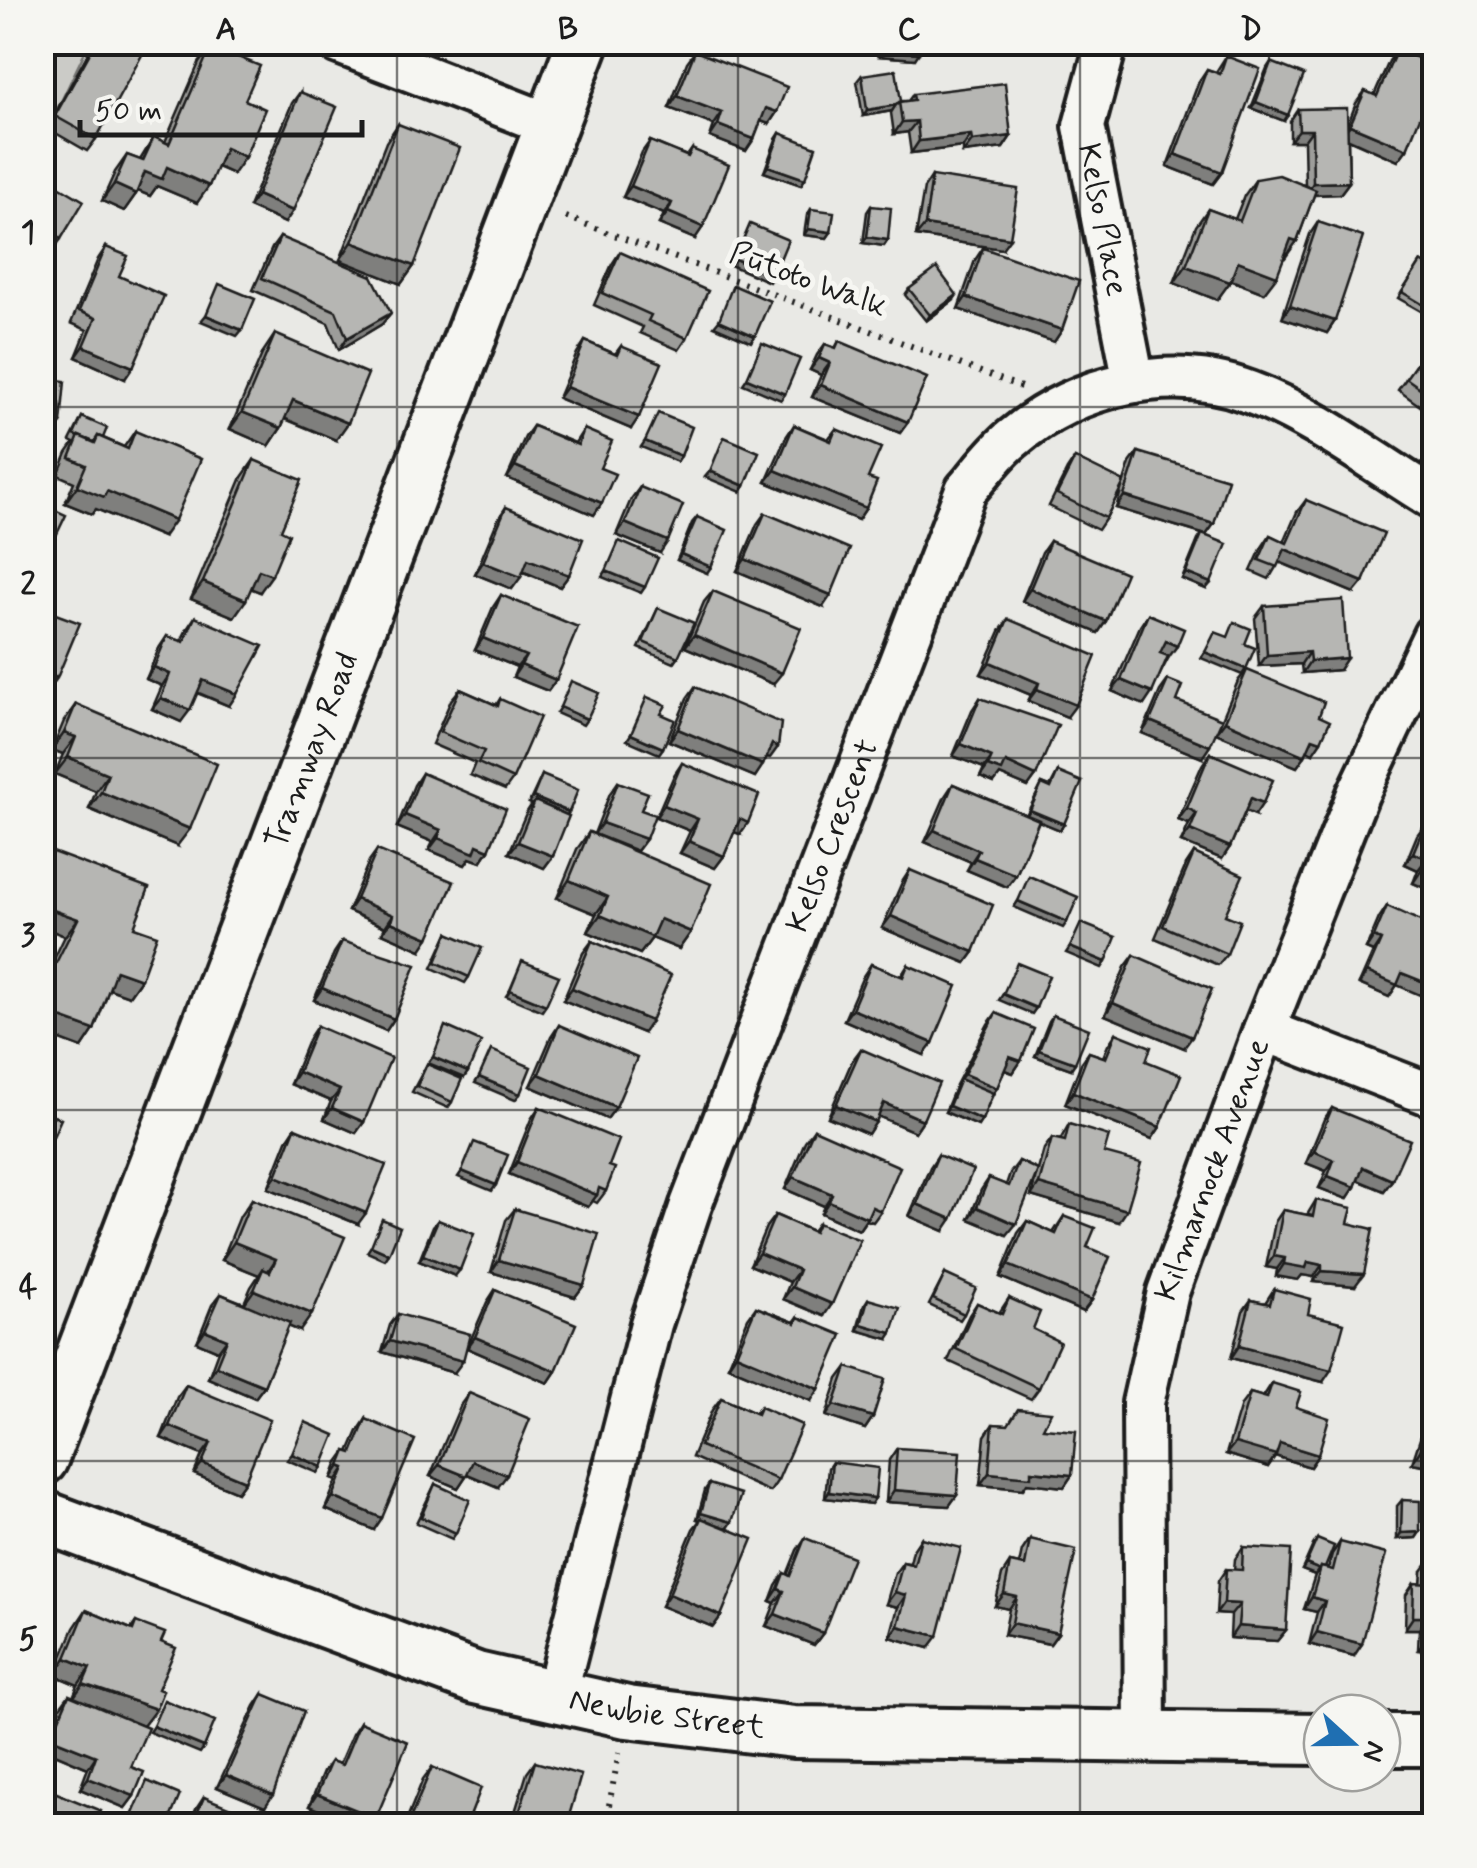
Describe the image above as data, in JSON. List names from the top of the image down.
{
  "streets": {
    "street": [
      "Kelso Place",
      "Tramway Road",
      "Kelso Crescent",
      "Kilmarnock Avenue",
      "Newbie Street"
    ],
    "path": ["Pūtoto Walk"]
  },
  "crossings": [
    ["Kelso Place", "Kelso Crescent"],
    ["Kelso Crescent", "Newbie Street"],
    ["Kilmarnock Avenue", "Newbie Street"]
  ],
  "scale_bar": "50 m",
  "north": "right",
  "grid": {
    "columns": [
      "A",
      "B",
      "C",
      "D"
    ],
    "rows": [
      "1",
      "2",
      "3",
      "4",
      "5"
    ]
  }
}
